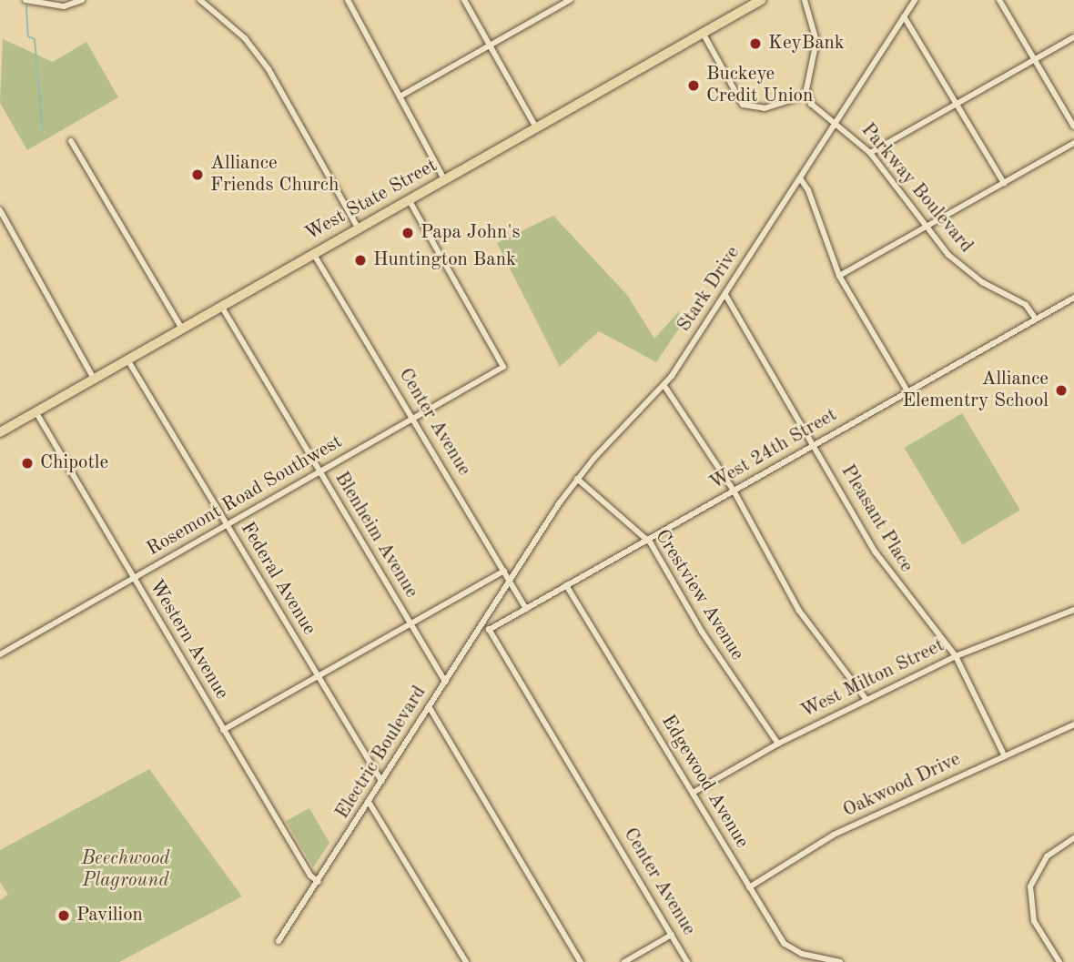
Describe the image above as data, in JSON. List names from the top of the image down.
{
  "streets": {
    "highway": ["West State Street"],
    "street": [
      "Parkway Boulevard",
      "Stark Drive",
      "Center Avenue",
      "West 24th Street",
      "Rosemont Road Southwest",
      "Pleasant Place",
      "Blenheim Avenue",
      "Federal Avenue",
      "Crestview Avenue",
      "Western Avenue",
      "West Milton Street",
      "Electric Boulevard",
      "Edgewood Avenue",
      "Oakwood Drive"
    ]
  },
  "crossings": [
    ["Parkway Boulevard", "Stark Drive"],
    ["Parkway Boulevard", "West 24th Street"],
    ["West State Street", "Center Avenue"],
    ["West State Street", "Rosemont Road Southwest"],
    ["West State Street", "Blenheim Avenue"],
    ["West State Street", "Federal Avenue"],
    ["West State Street", "Western Avenue"],
    ["Stark Drive", "Center Avenue"],
    ["Stark Drive", "Pleasant Place"],
    ["Stark Drive", "Crestview Avenue"],
    ["Stark Drive", "Electric Boulevard"],
    ["Center Avenue", "West 24th Street"],
    ["Center Avenue", "Rosemont Road Southwest"],
    ["Center Avenue", "Electric Boulevard"],
    ["West 24th Street", "Pleasant Place"],
    ["West 24th Street", "Crestview Avenue"],
    ["West 24th Street", "Edgewood Avenue"],
    ["Rosemont Road Southwest", "Blenheim Avenue"],
    ["Rosemont Road Southwest", "Federal Avenue"],
    ["Rosemont Road Southwest", "Western Avenue"],
    ["Pleasant Place", "West Milton Street"],
    ["Pleasant Place", "Oakwood Drive"],
    ["Blenheim Avenue", "Electric Boulevard"],
    ["Federal Avenue", "Electric Boulevard"],
    ["Crestview Avenue", "West Milton Street"],
    ["Western Avenue", "Electric Boulevard"],
    ["West Milton Street", "Edgewood Avenue"],
    ["Edgewood Avenue", "Oakwood Drive"]
  ],
  "parks": ["Beechwood Plaground"],
  "places": [
    "KeyBank",
    "Buckeye Credit Union",
    "Alliance Friends Church",
    "Papa John's",
    "Huntington Bank",
    "Alliance Elementry School",
    "Chipotle",
    "Pavilion"
  ]
}
